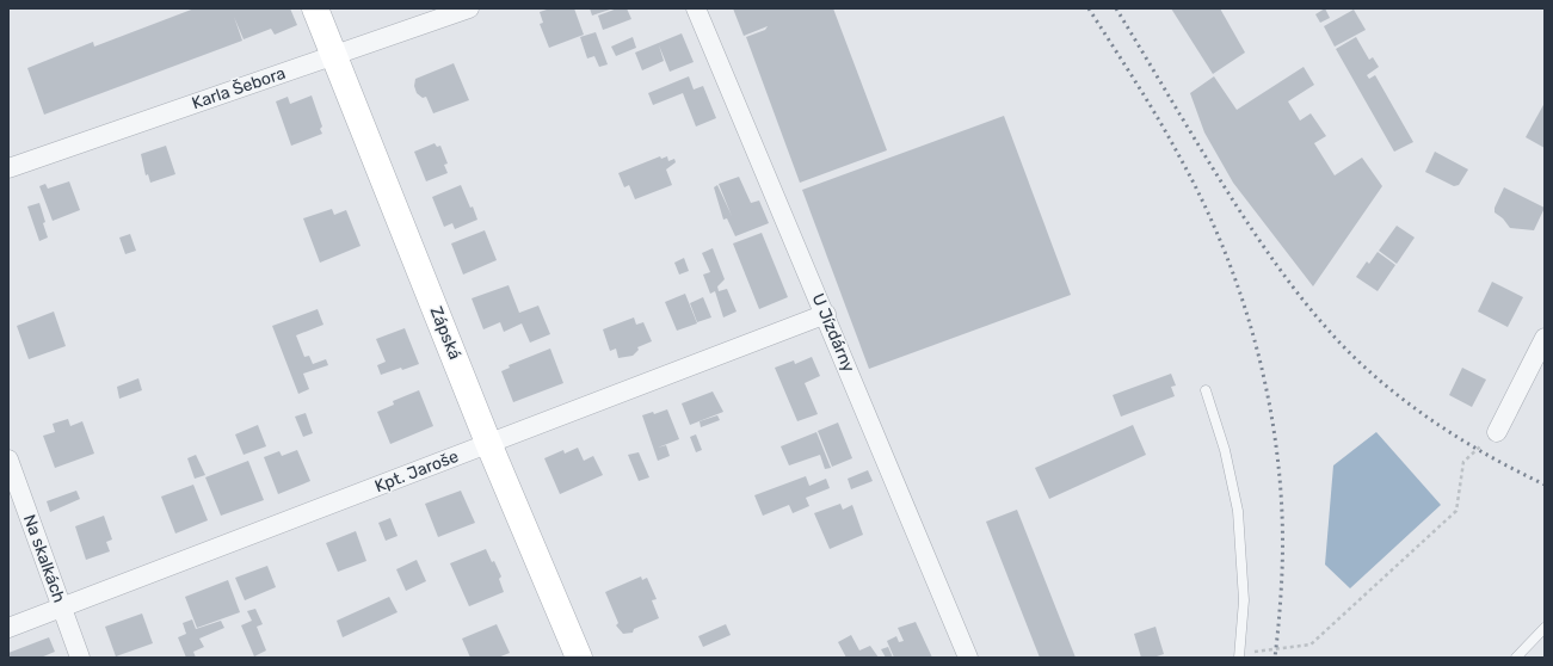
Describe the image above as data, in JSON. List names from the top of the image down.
{
  "streets": {
    "street": [
      "Karla Šebora",
      "Zápská",
      "U Jízdárny",
      "Kpt. Jaroše",
      "Na skalkách"
    ]
  },
  "crossings": [
    ["Karla Šebora", "Zápská"],
    ["Zápská", "Kpt. Jaroše"],
    ["U Jízdárny", "Kpt. Jaroše"],
    ["Kpt. Jaroše", "Na skalkách"]
  ]
}
